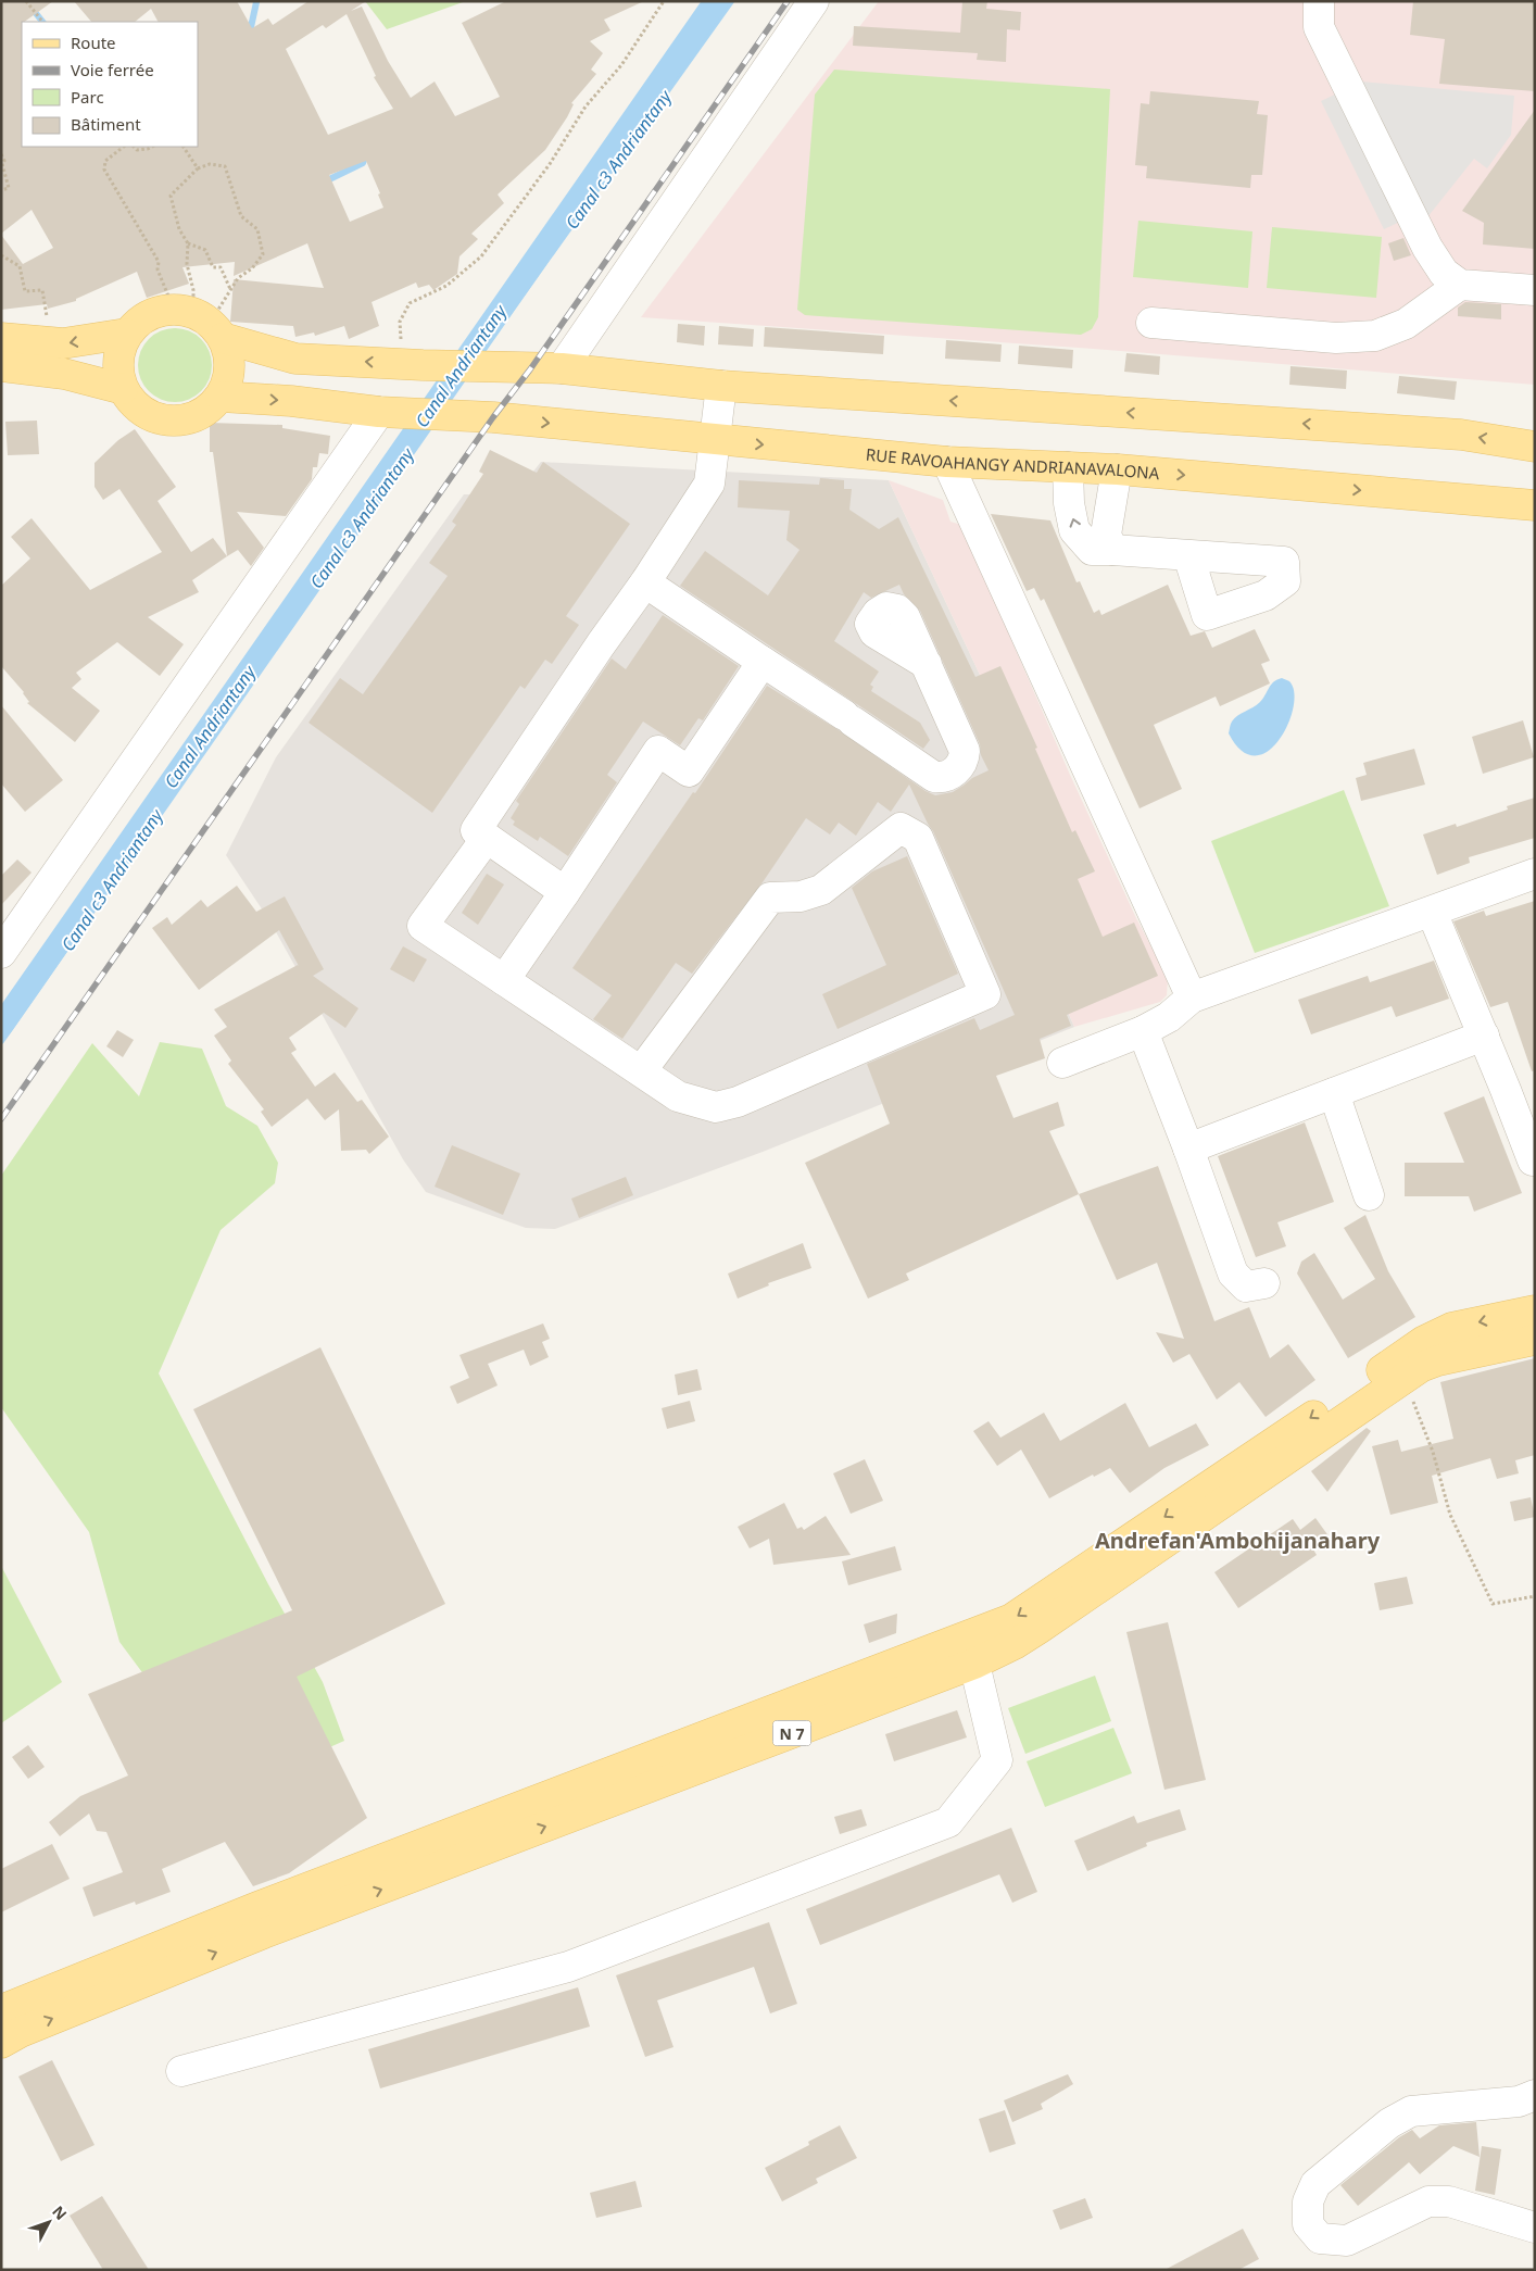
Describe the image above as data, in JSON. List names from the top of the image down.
{
  "streets": {
    "main road": ["RUE RAVOAHANGY ANDRIANAVALONA", "N 7"]
  },
  "districts": ["Andrefan'Ambohijanahary"],
  "water": ["Canal c3 Andriantany", "Canal Andriantany"],
  "legend": [
    "Route",
    "Voie ferrée",
    "Parc",
    "Bâtiment"
  ],
  "north": "top right"
}
